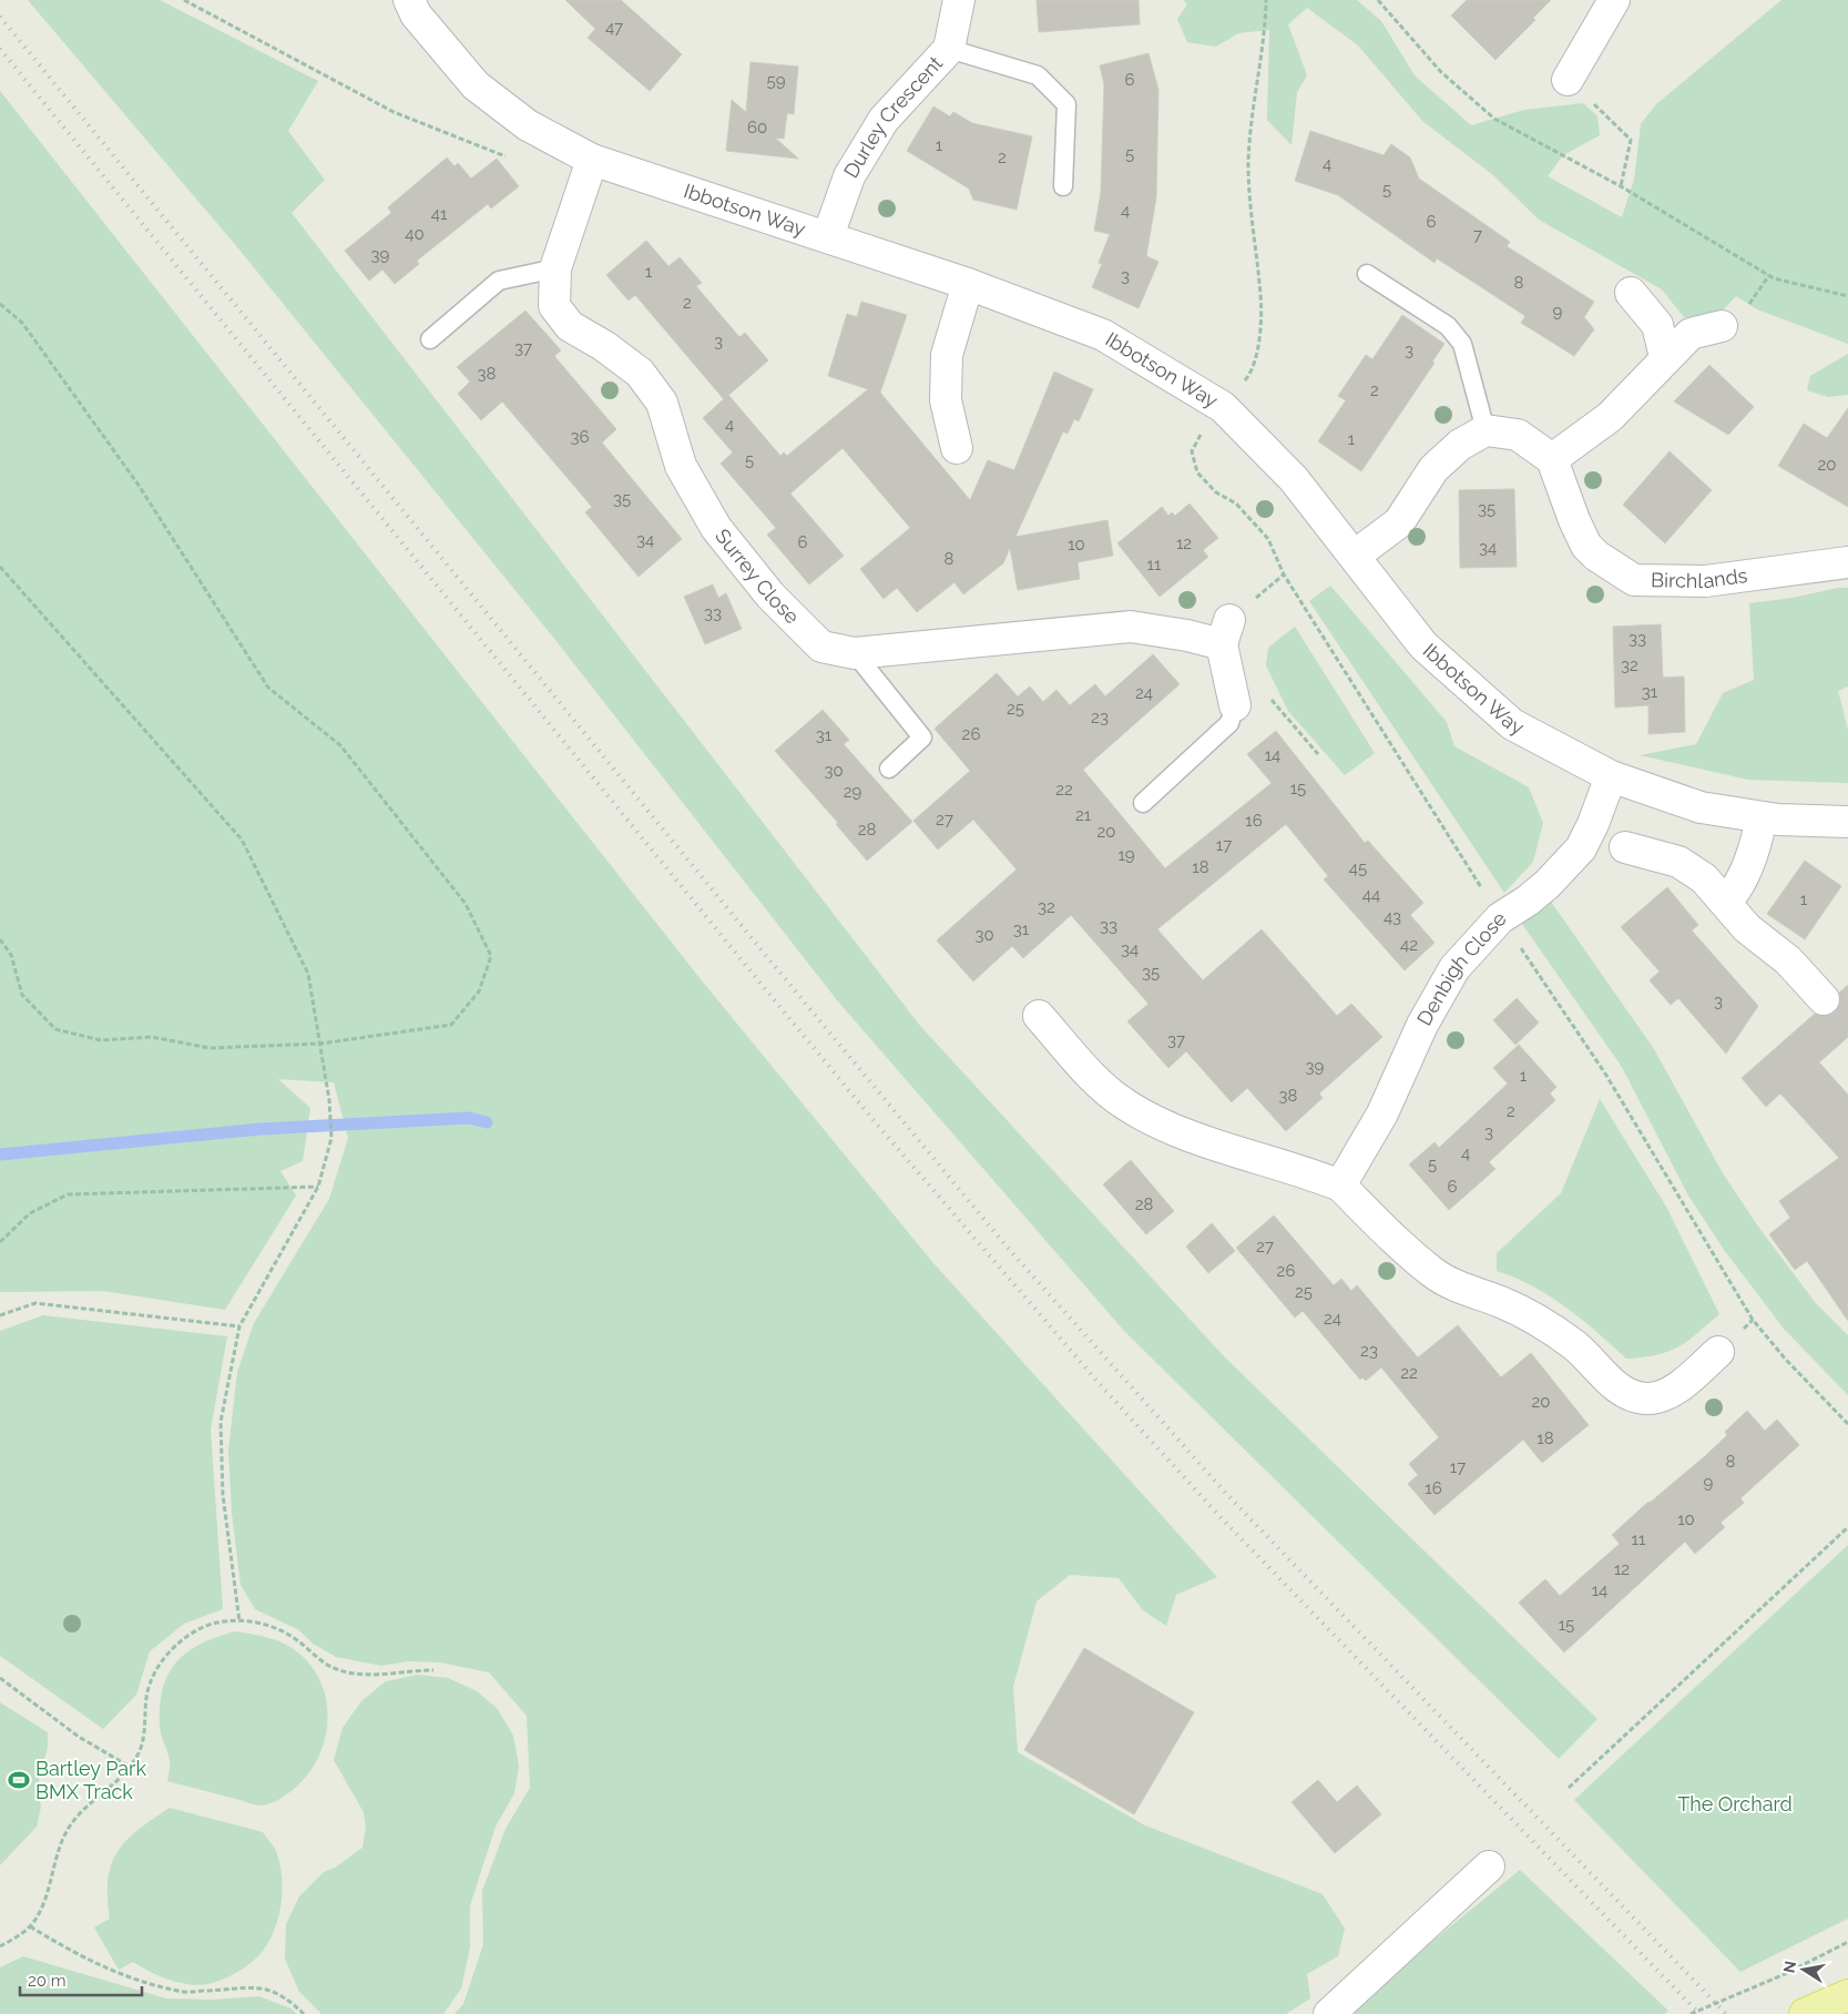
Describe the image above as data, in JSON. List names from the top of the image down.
{
  "streets": {
    "street": [
      "Durley Crescent",
      "Ibbotson Way",
      "Surrey Close",
      "Birchlands",
      "Denbigh Close"
    ]
  },
  "crossings": [
    ["Durley Crescent", "Ibbotson Way"],
    ["Ibbotson Way", "Surrey Close"],
    ["Ibbotson Way", "Denbigh Close"]
  ],
  "parks": ["The Orchard"],
  "places": {
    "sports": ["Bartley Park BMX Track"]
  },
  "house_numbers": [
    "47",
    "6",
    "59",
    "60",
    "1",
    "5",
    "2",
    "4",
    "5",
    "4",
    "41",
    "6",
    "40",
    "7",
    "39",
    "1",
    "3",
    "8",
    "2",
    "9",
    "3",
    "37",
    "3",
    "38",
    "2",
    "4",
    "36",
    "1",
    "5",
    "20",
    "35",
    "35",
    "34",
    "6",
    "12",
    "10",
    "34",
    "8",
    "11",
    "33",
    "33",
    "32",
    "31",
    "24",
    "25",
    "23",
    "26",
    "31",
    "14",
    "30",
    "15",
    "22",
    "29",
    "21",
    "27",
    "16",
    "28",
    "20",
    "17",
    "19",
    "18",
    "45",
    "44",
    "1",
    "32",
    "43",
    "33",
    "31",
    "30",
    "42",
    "34",
    "35",
    "3",
    "37",
    "39",
    "1",
    "38",
    "2",
    "3",
    "4",
    "5",
    "6",
    "28",
    "27",
    "26",
    "25",
    "24",
    "23",
    "22",
    "20",
    "18",
    "8",
    "17",
    "9",
    "16",
    "10",
    "11",
    "12",
    "14",
    "15"
  ],
  "scale_bar": "20 m",
  "north": "left"
}
